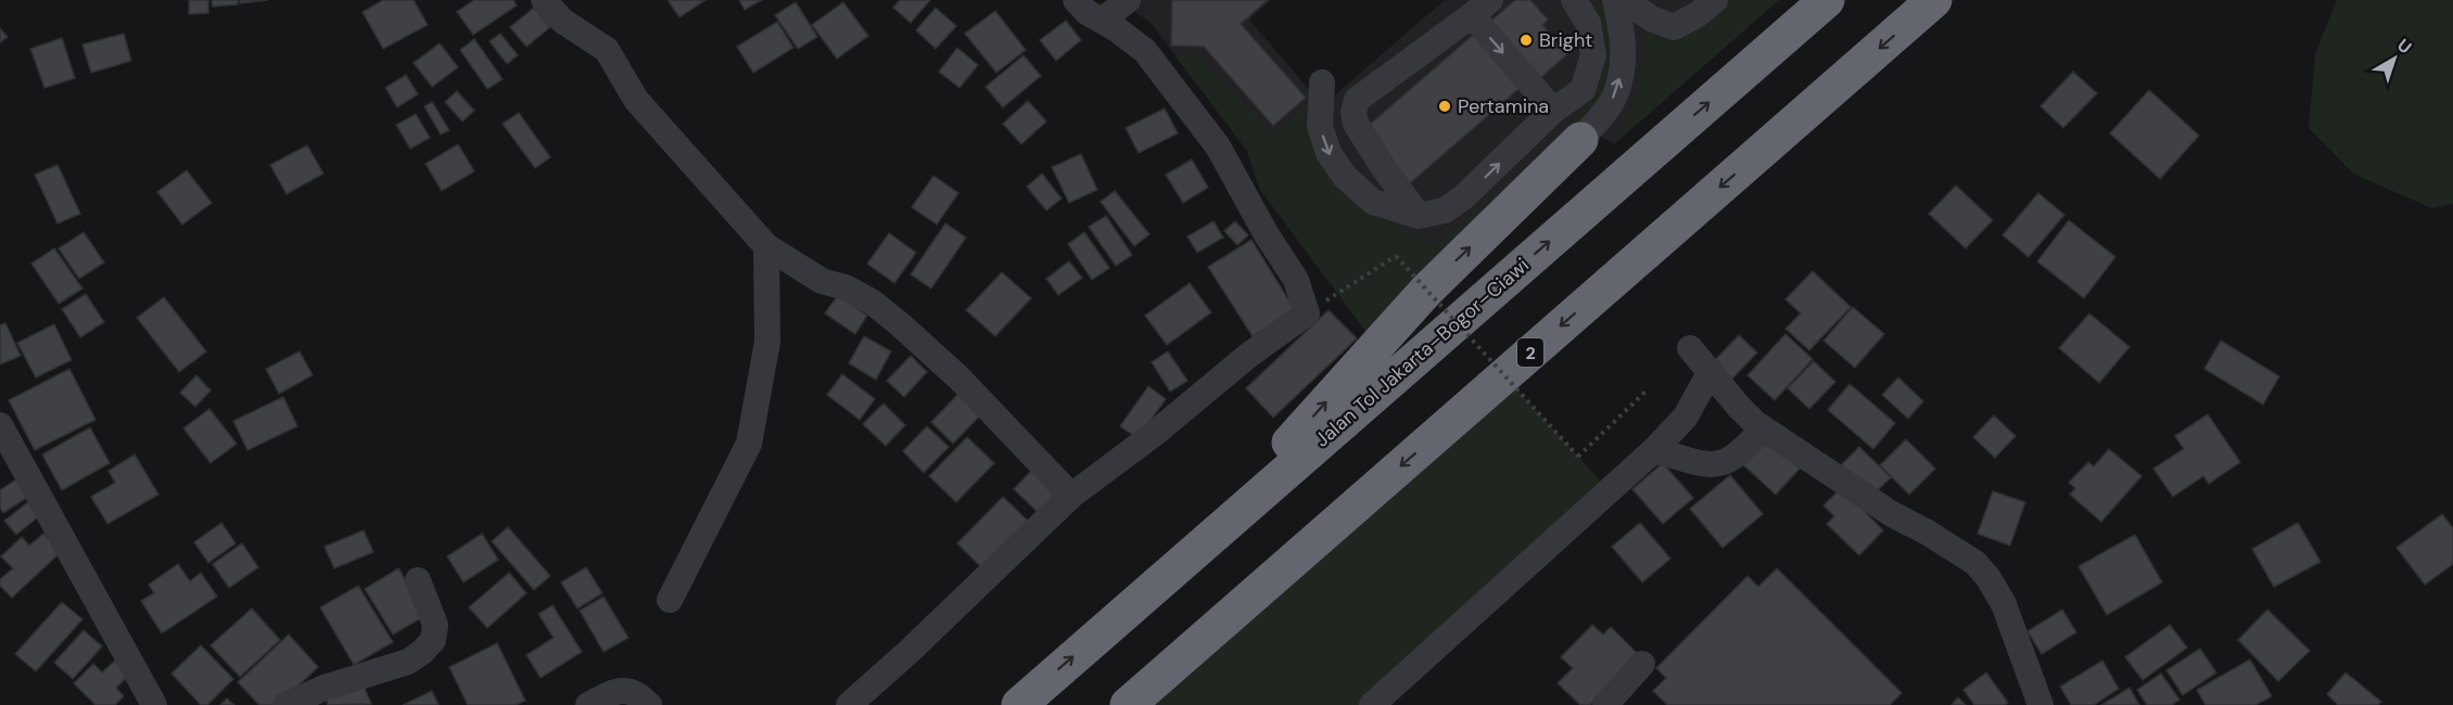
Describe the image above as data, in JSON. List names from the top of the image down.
{
  "streets": {
    "highway": ["Jalan Tol Jakarta–Bogor–Ciawi", "2"]
  },
  "places": ["Bright", "Pertamina"],
  "north": "top right"
}
